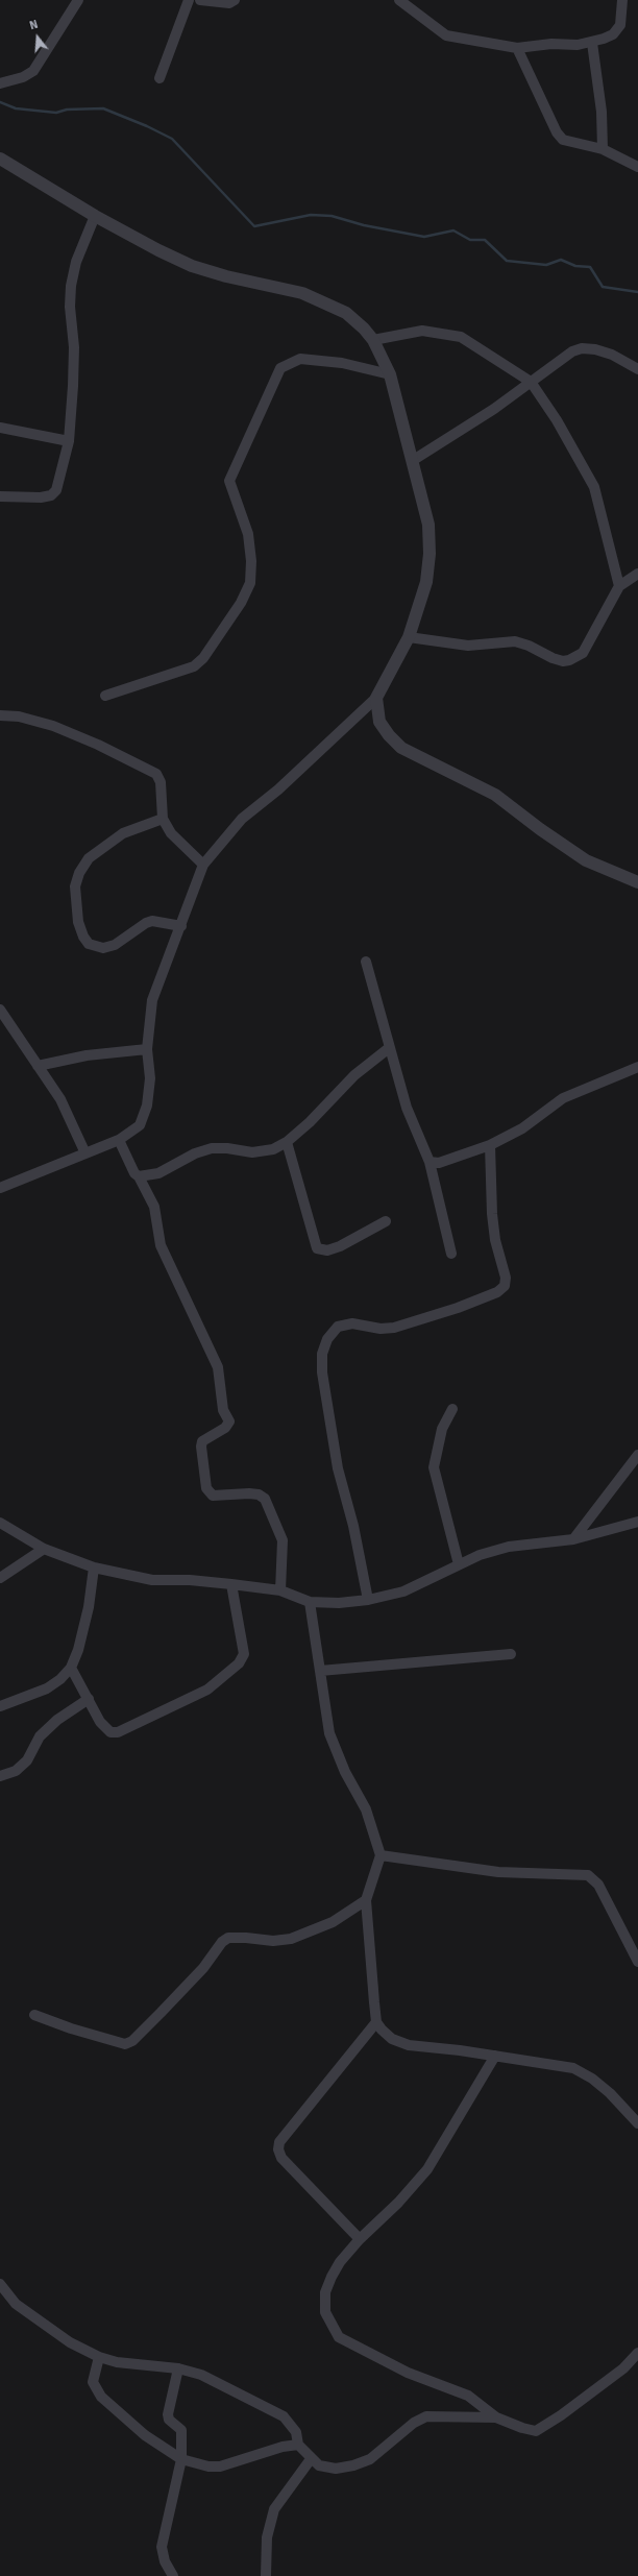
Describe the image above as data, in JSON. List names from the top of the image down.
{
  "north": "top"
}
